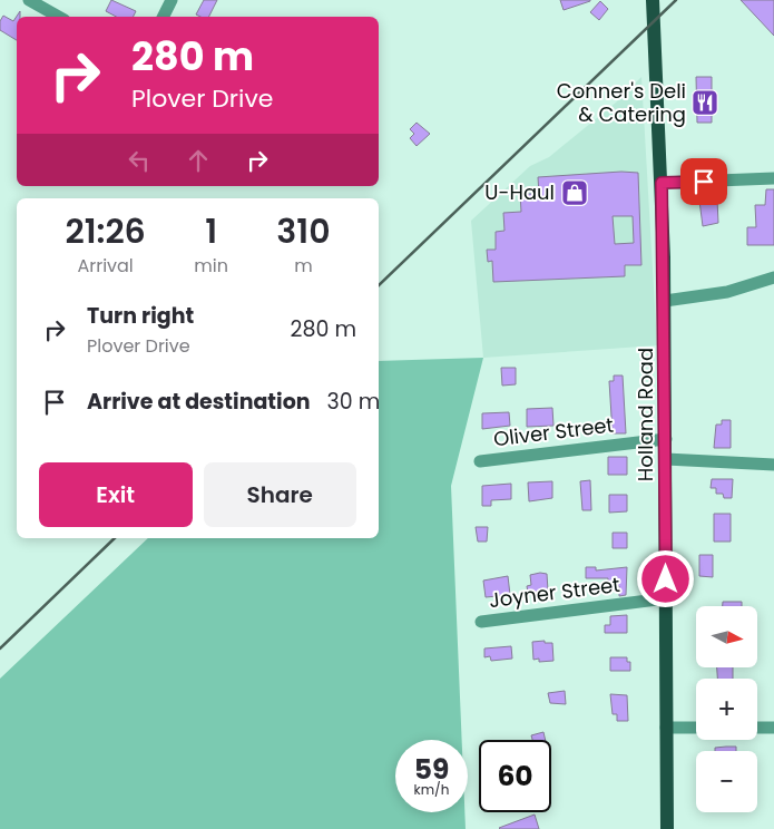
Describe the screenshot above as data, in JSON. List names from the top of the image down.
{
  "streets": {
    "main road": ["Holland Road"],
    "street": ["Oliver Street", "Joyner Street"]
  },
  "crossings": [
    ["Holland Road", "Oliver Street"],
    ["Holland Road", "Joyner Street"]
  ],
  "places": {
    "restaurant": ["Conner's Deli & Catering"],
    "shop": ["U-Haul"]
  },
  "north": "right",
  "page": {
    "turn": ["280 m", "Plover Drive"],
    "eta": [
      "21:26",
      "Arrival",
      "1",
      "min",
      "310",
      "m"
    ],
    "list": [
      {
        "name": "Turn right",
        "note": "Plover Drive",
        "value": "280 m"
      },
      {
        "name": "Arrive at destination",
        "value": "30 m"
      }
    ],
    "buttons": ["Exit", "Share"],
    "map_buttons": ["+", "−"],
    "speed": "59 km/h",
    "limit": "60"
  }
}
